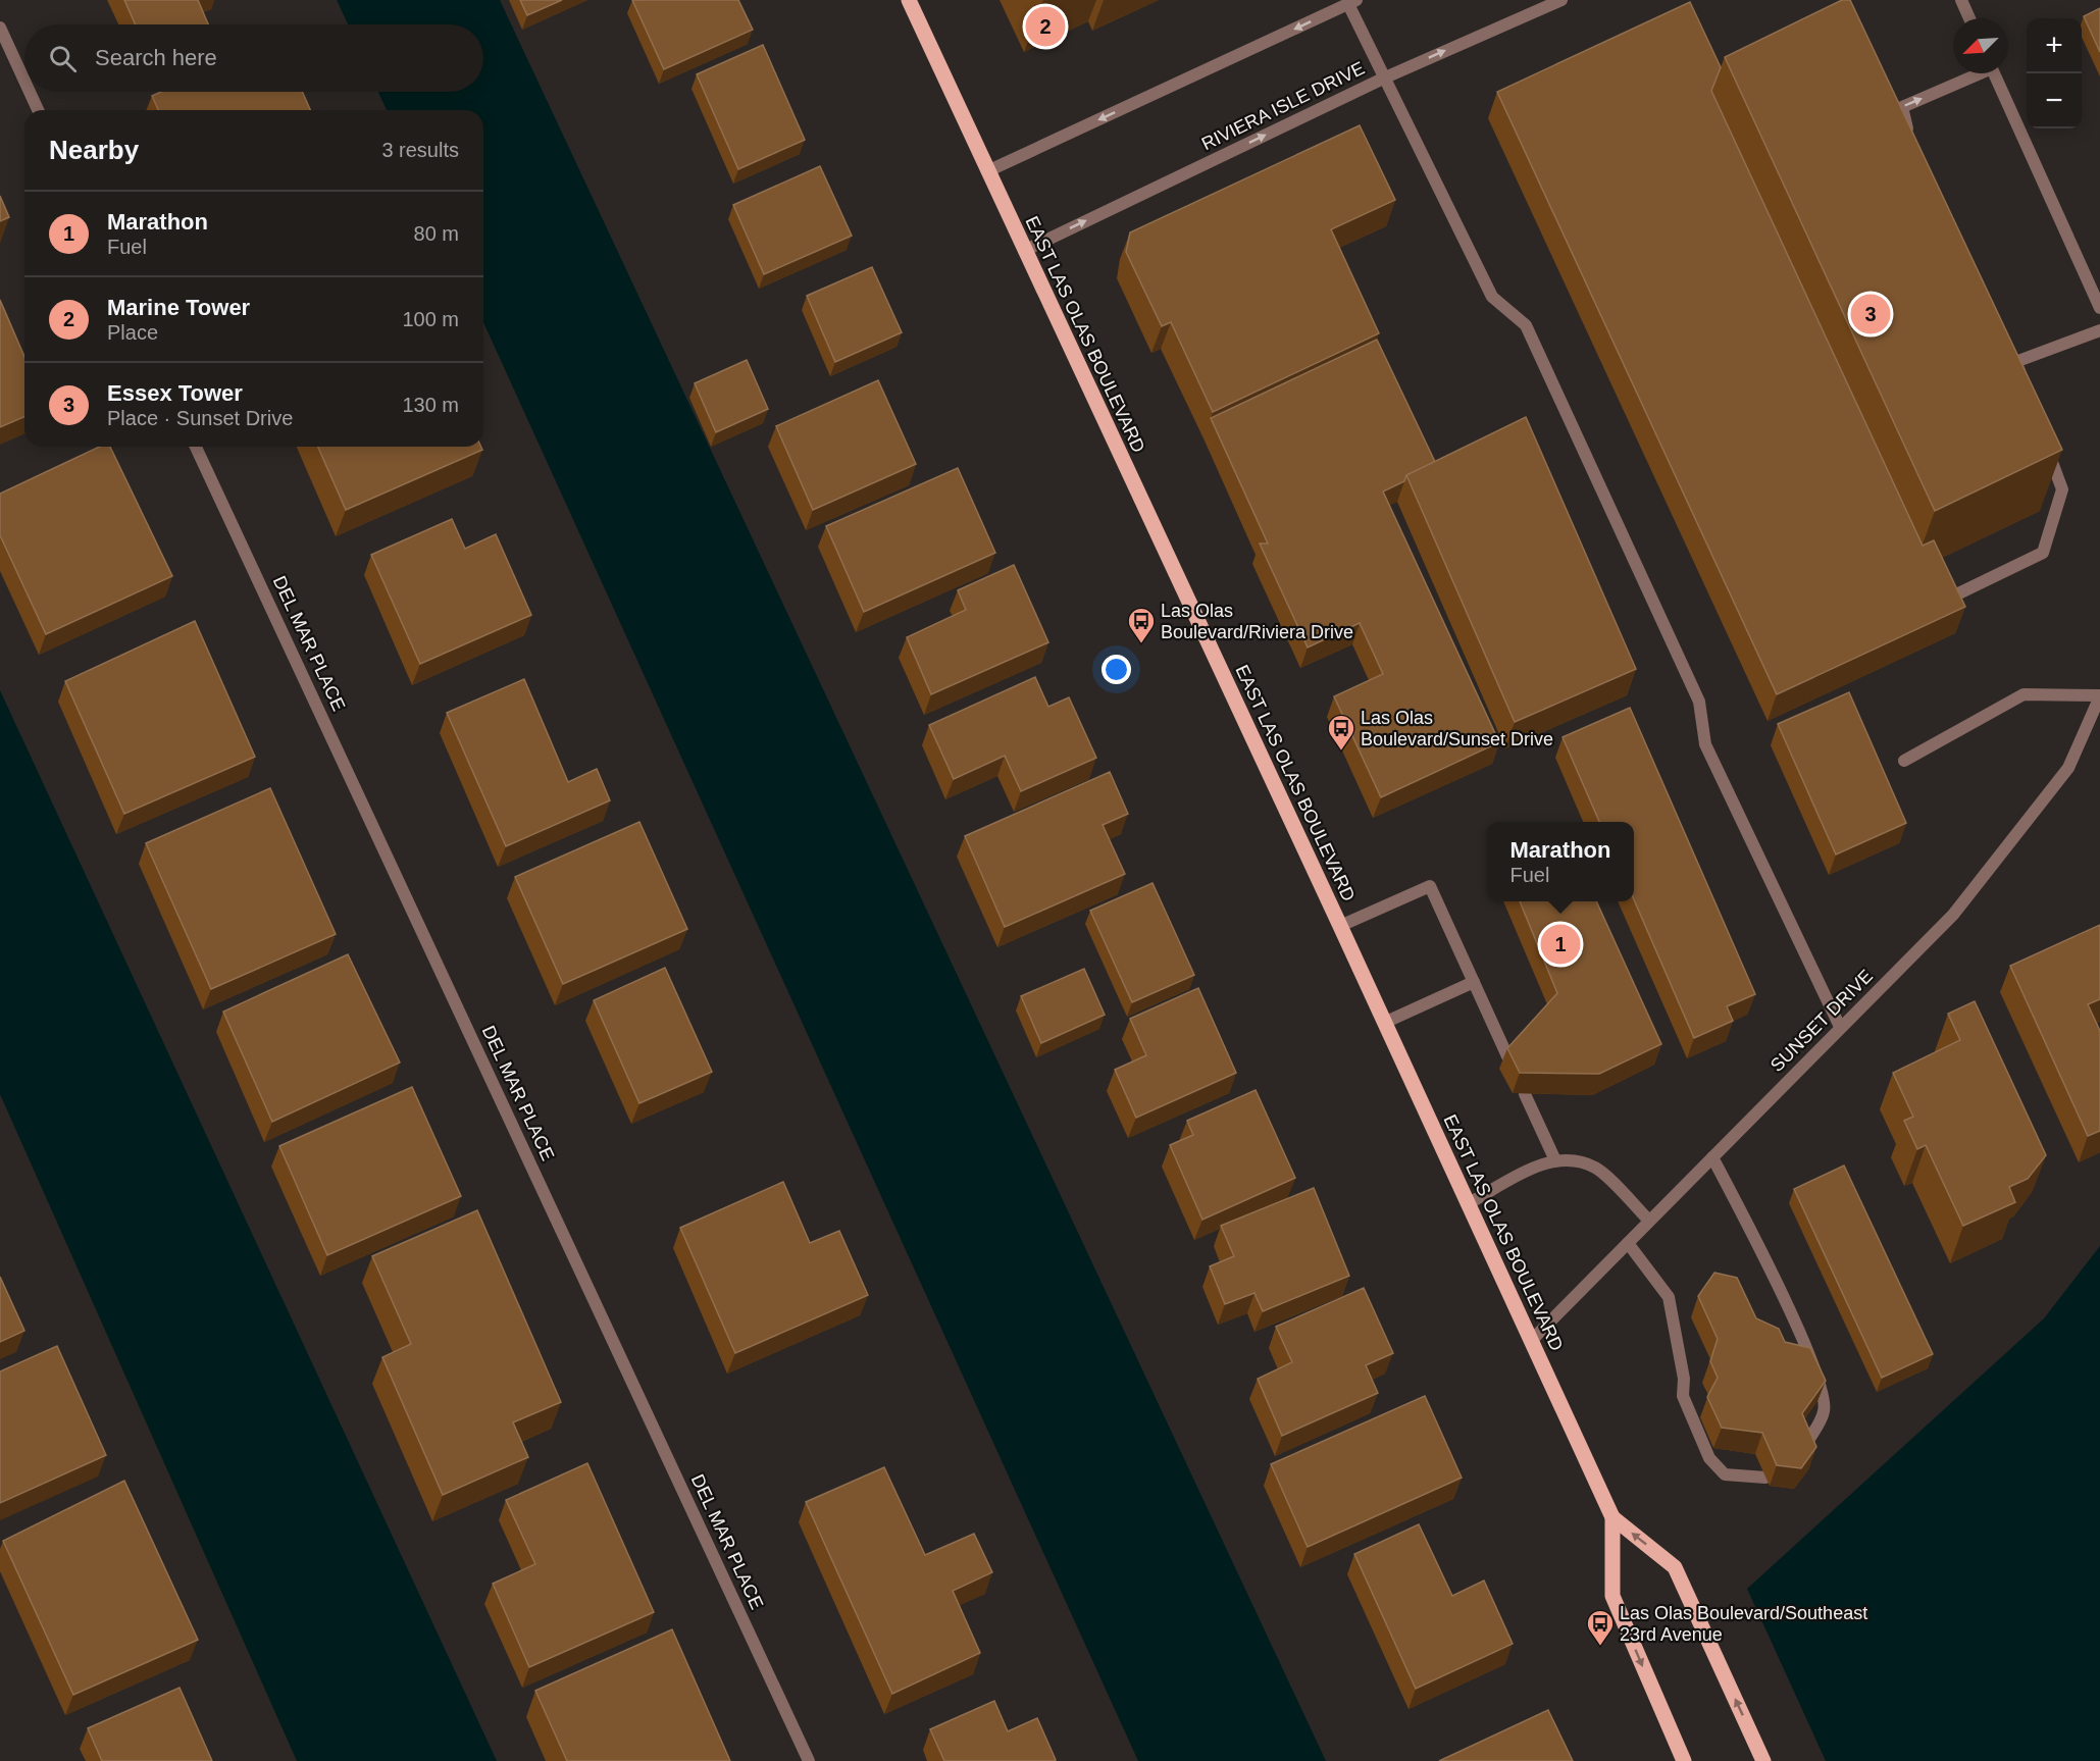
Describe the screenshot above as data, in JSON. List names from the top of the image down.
{
  "streets": {
    "main road": ["EAST LAS OLAS BOULEVARD"],
    "street": ["RIVIERA ISLE DRIVE", "DEL MAR PLACE", "SUNSET DRIVE"]
  },
  "crossings": [
    ["RIVIERA ISLE DRIVE", "EAST LAS OLAS BOULEVARD"],
    ["EAST LAS OLAS BOULEVARD", "SUNSET DRIVE"]
  ],
  "places": {
    "bus stop": ["Las Olas Boulevard/Riviera Drive", "Las Olas Boulevard/Sunset Drive", "Las Olas Boulevard/Southeast 23rd Avenue"]
  },
  "north": "bottom left",
  "page": {
    "pins": ["2", "3", "1"],
    "map_buttons": ["+", "−"],
    "search": "Search here",
    "heading": ["Nearby", "3 results"],
    "list": [
      {
        "mark": "1",
        "name": "Marathon",
        "note": "Fuel",
        "value": "80 m"
      },
      {
        "mark": "2",
        "name": "Marine Tower",
        "note": "Place",
        "value": "100 m"
      },
      {
        "mark": "3",
        "name": "Essex Tower",
        "note": "Place · Sunset Drive",
        "value": "130 m"
      }
    ],
    "popup": ["Marathon", "Fuel"]
  }
}
